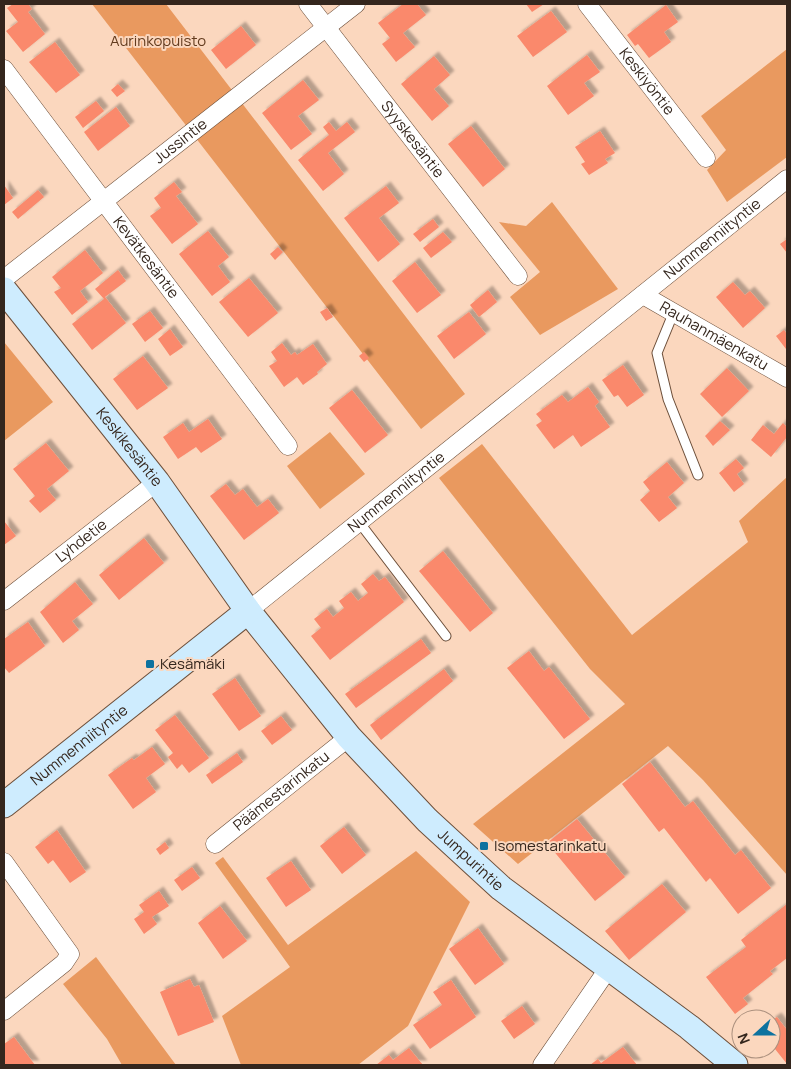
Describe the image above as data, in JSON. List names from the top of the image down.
{
  "streets": {
    "street": [
      "Keskiyöntie",
      "Syyskesäntie",
      "Jussintie",
      "Nummenniityntie",
      "Kevätkesäntie",
      "Rauhanmäenkatu",
      "Keskikesäntie",
      "Lyhdetie",
      "Päämestarinkatu",
      "Jumpurintie"
    ]
  },
  "crossings": [
    ["Syyskesäntie", "Jussintie"],
    ["Jussintie", "Kevätkesäntie"],
    ["Nummenniityntie", "Rauhanmäenkatu"],
    ["Nummenniityntie", "Keskikesäntie"],
    ["Nummenniityntie", "Jumpurintie"],
    ["Keskikesäntie", "Lyhdetie"],
    ["Keskikesäntie", "Jumpurintie"],
    ["Päämestarinkatu", "Jumpurintie"]
  ],
  "parks": ["Aurinkopuisto"],
  "places": {
    "transit": ["Kesämäki", "Isomestarinkatu"]
  },
  "north": "left"
}
